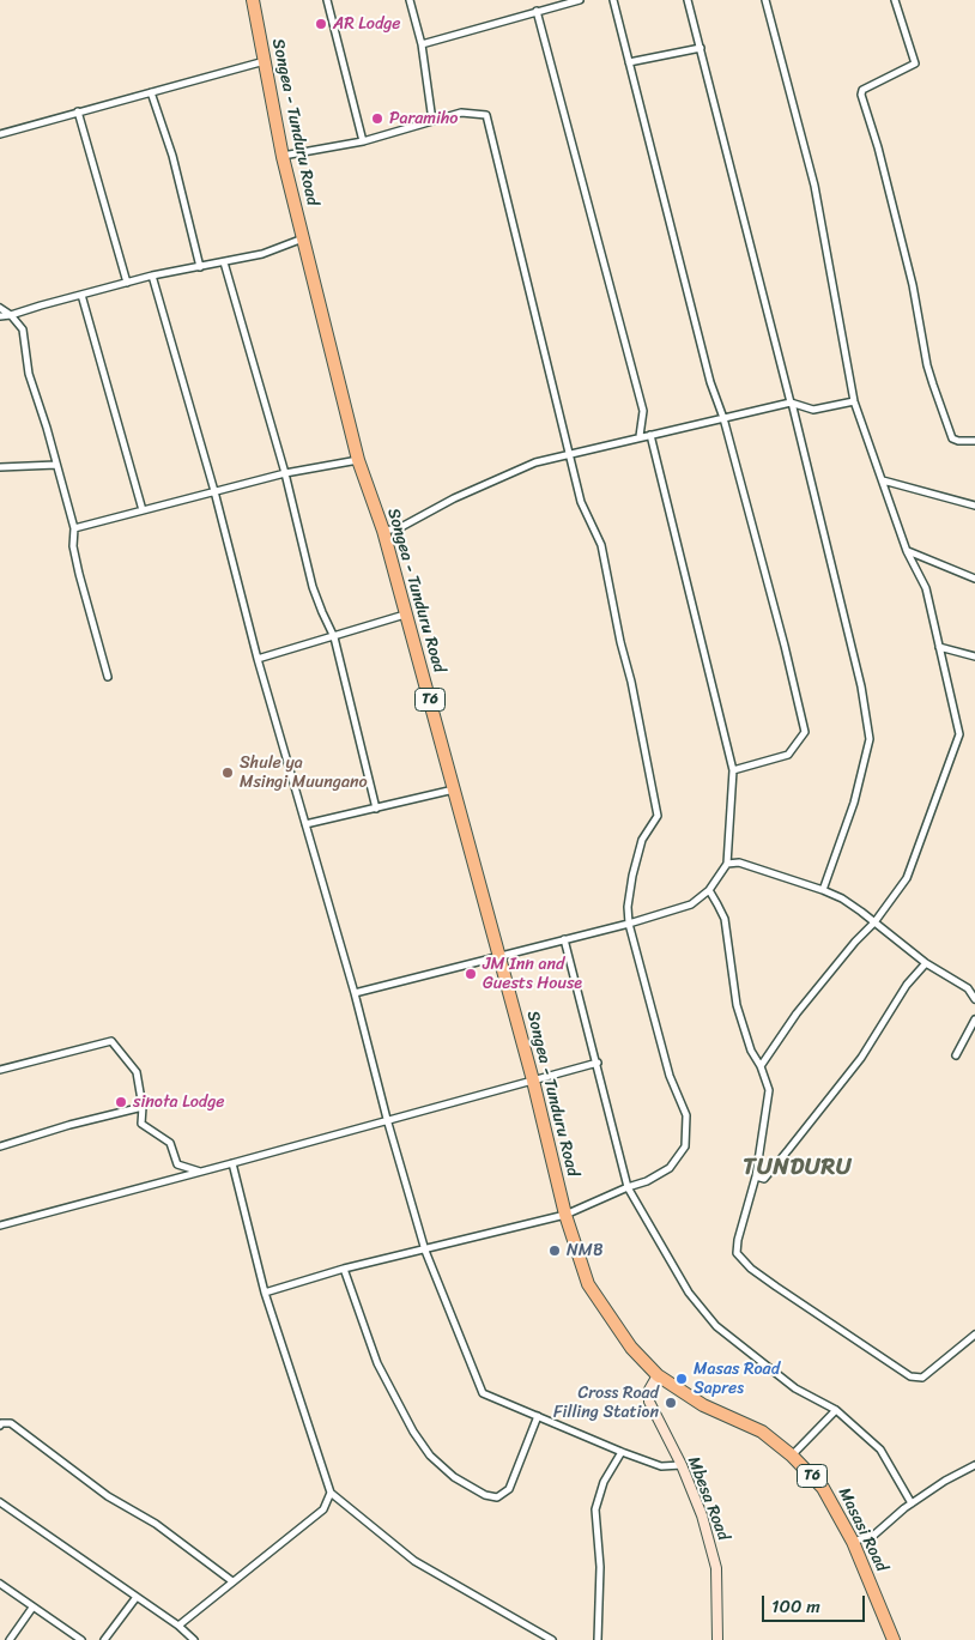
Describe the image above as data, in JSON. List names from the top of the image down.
{
  "streets": {
    "highway": ["Songea - Tunduru Road", "T6", "Masasi Road"],
    "main road": ["Mbesa Road"]
  },
  "crossings": [
    ["Songea - Tunduru Road", "Mbesa Road"],
    ["Songea - Tunduru Road", "Masasi Road"],
    ["Mbesa Road", "Masasi Road"]
  ],
  "districts": ["TUNDURU"],
  "places": [
    "AR Lodge",
    "Paramiho",
    "Shule ya Msingi Muungano",
    "JM Inn and Guests House",
    "sinota Lodge",
    "NMB",
    "Masas Road Sapres",
    "Cross Road Filling Station"
  ],
  "scale_bar": "100 m"
}
